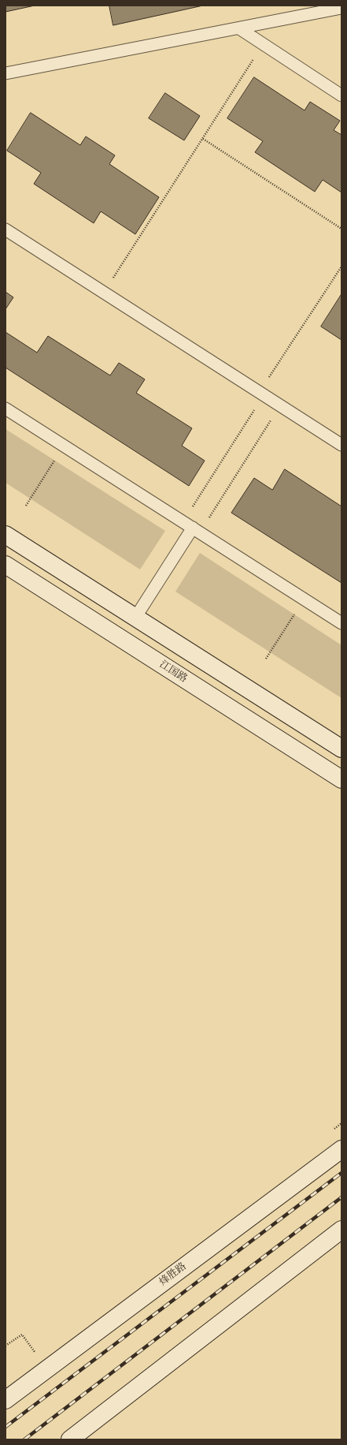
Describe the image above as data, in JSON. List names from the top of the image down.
{
  "streets": {
    "main road": ["江国路", "烽胜路"]
  }
}
